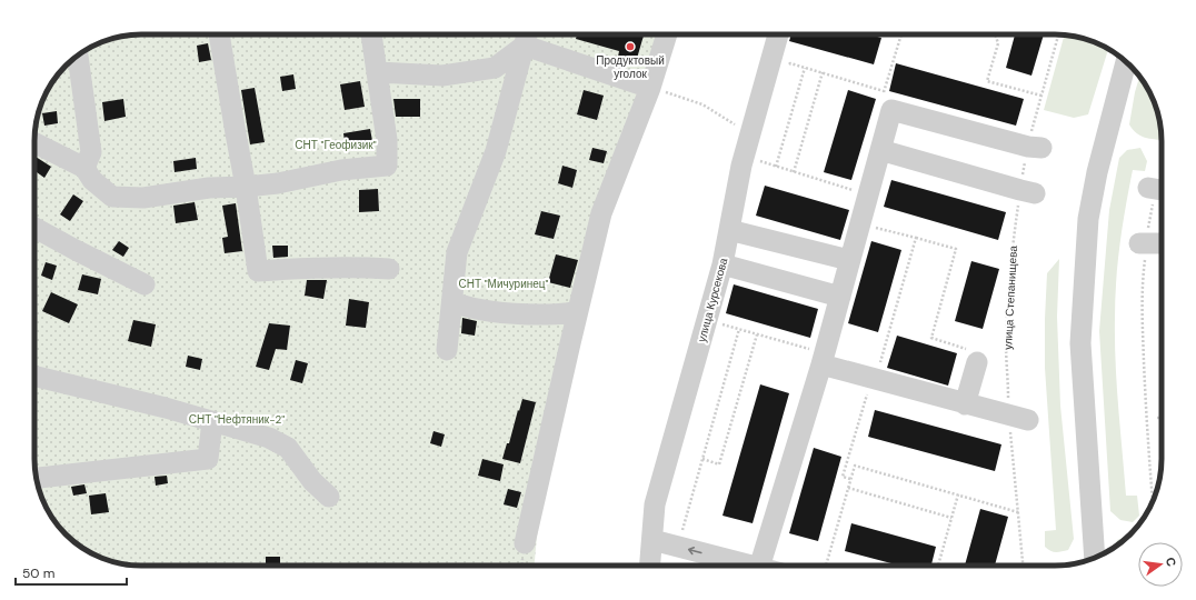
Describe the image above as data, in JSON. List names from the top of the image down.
{
  "streets": {
    "street": ["улица Курсекова"],
    "path": ["улица Степанищева"]
  },
  "parks": ["СНТ \"Геофизик\"", "СНТ \"Мичуринец\"", "СНТ \"Нефтяник-2\""],
  "places": ["Продуктовый уголок"],
  "scale_bar": "50 m",
  "north": "right"
}
